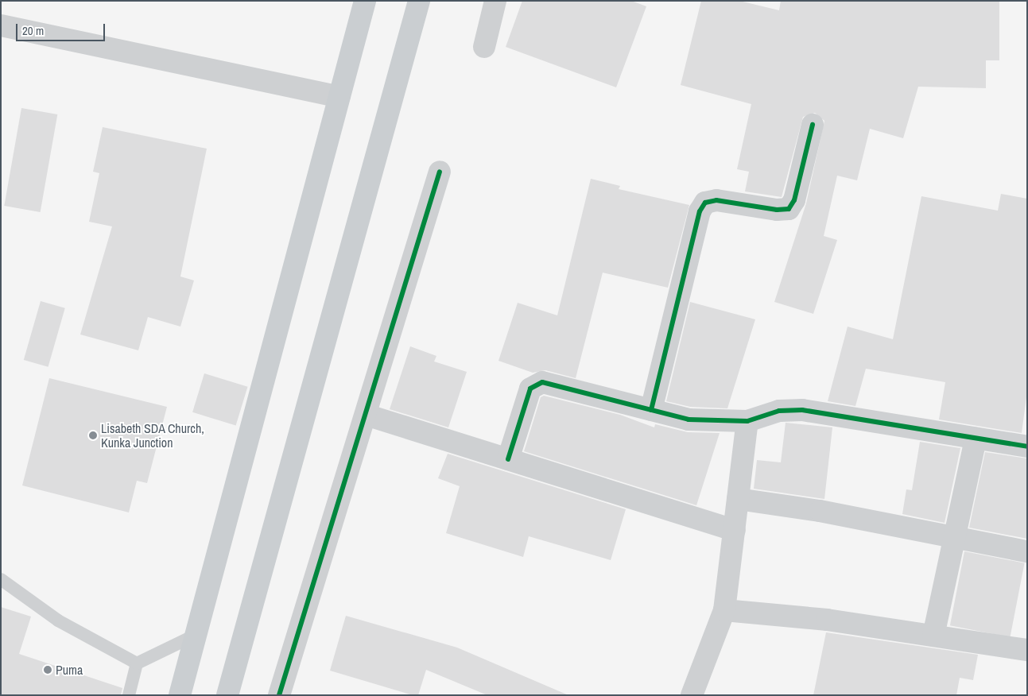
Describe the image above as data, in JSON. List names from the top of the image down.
{
  "places": ["Lisabeth SDA Church, Kunka Junction", "Puma"],
  "scale_bar": "20 m"
}
